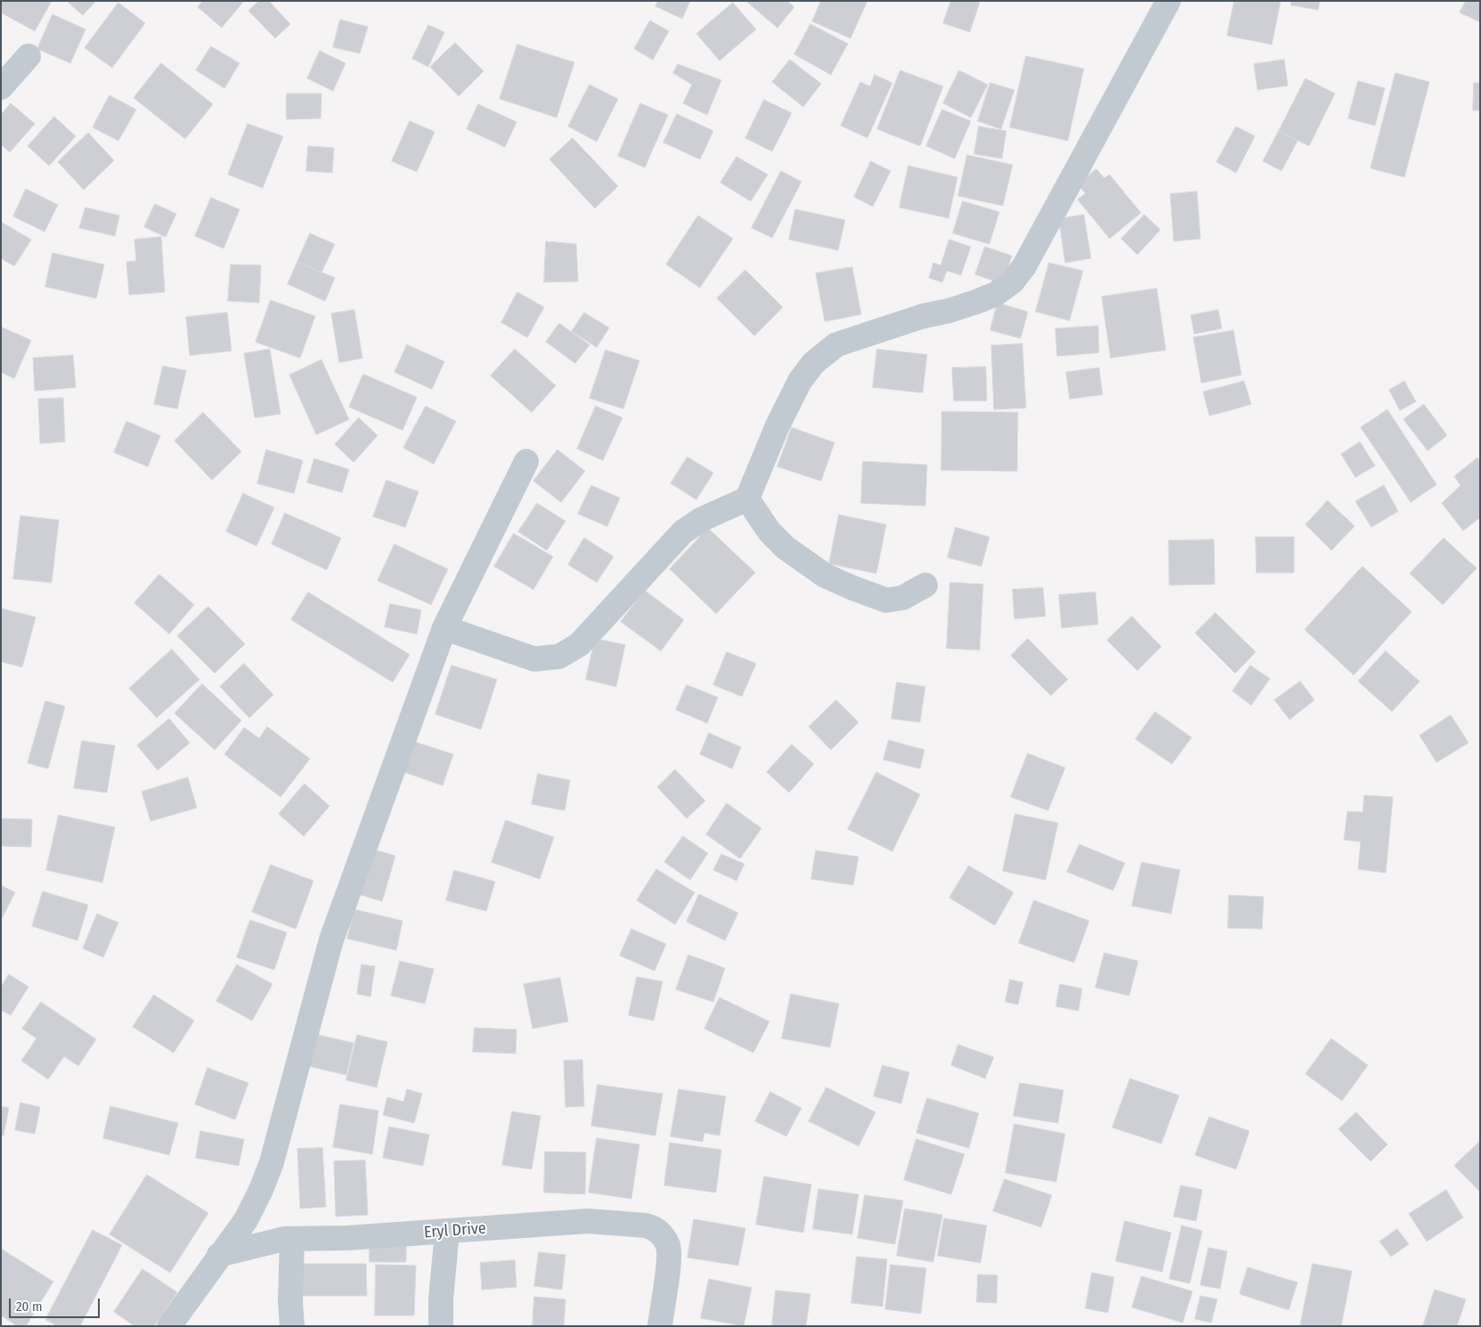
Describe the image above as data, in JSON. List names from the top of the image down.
{
  "streets": {
    "street": ["Eryl Drive"]
  },
  "scale_bar": "20 m"
}
